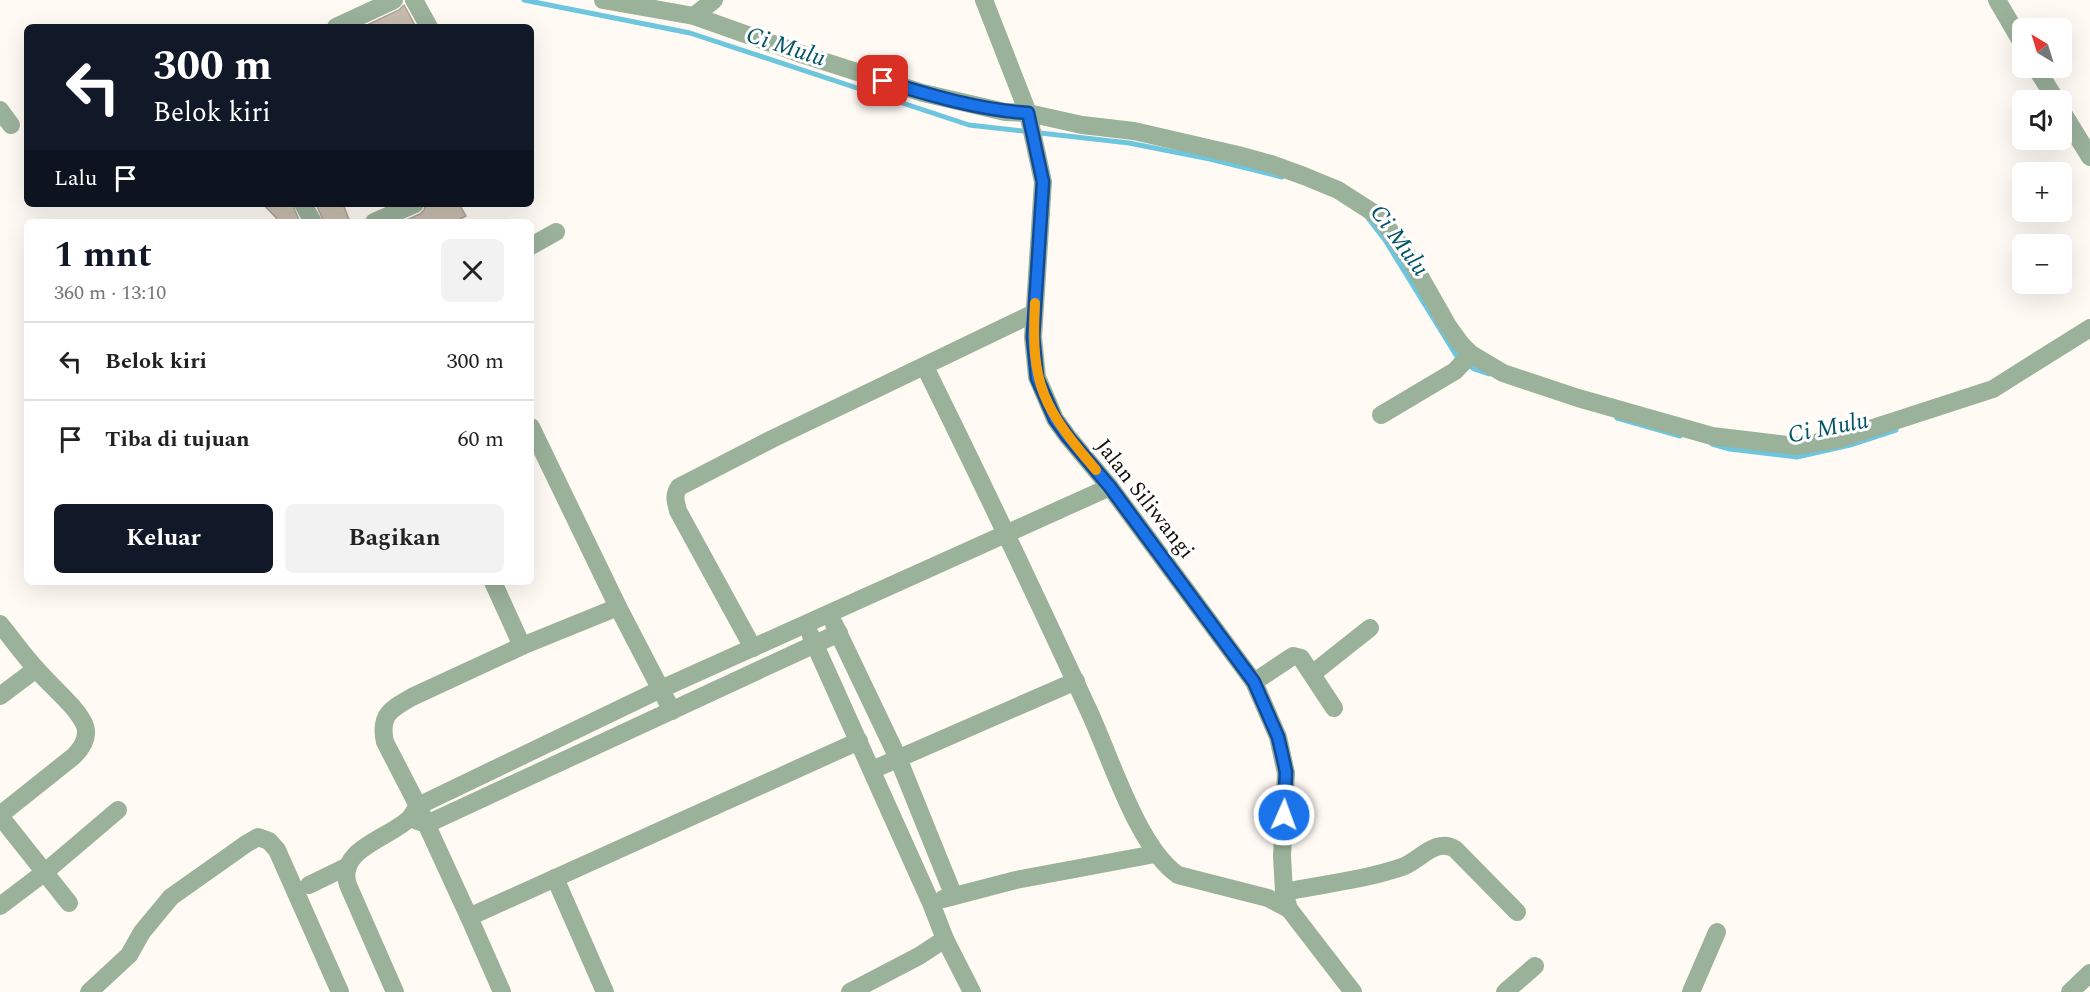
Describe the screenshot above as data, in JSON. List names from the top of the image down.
{
  "streets": {
    "street": ["Jalan Siliwangi"]
  },
  "water": ["Ci Mulu"],
  "north": "top left",
  "page": {
    "map_buttons": ["+", "−"],
    "turn": ["300 m", "Belok kiri"],
    "then": "Lalu",
    "heading": ["1 mnt", "360 m · 13:10"],
    "list": [
      {
        "name": "Belok kiri",
        "value": "300 m"
      },
      {
        "name": "Tiba di tujuan",
        "value": "60 m"
      }
    ],
    "buttons": ["Keluar", "Bagikan"]
  }
}
